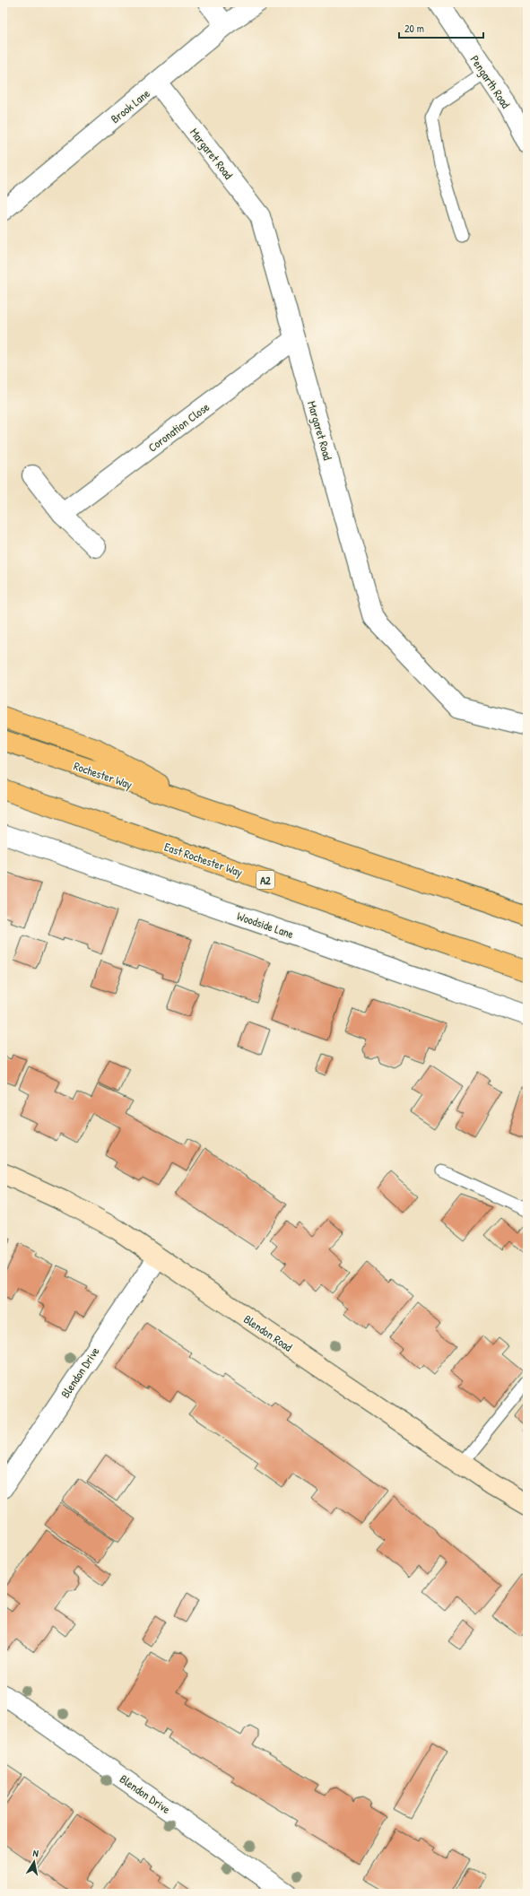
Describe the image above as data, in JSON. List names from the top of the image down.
{
  "streets": {
    "highway": ["Rochester Way", "East Rochester Way", "A2"],
    "main road": ["Blendon Road"],
    "street": [
      "Pengarth Road",
      "Brook Lane",
      "Margaret Road",
      "Coronation Close",
      "Woodside Lane",
      "Blendon Drive"
    ]
  },
  "crossings": [
    ["Brook Lane", "Margaret Road"],
    ["Margaret Road", "Coronation Close"],
    ["Blendon Road", "Blendon Drive"]
  ],
  "scale_bar": "20 m",
  "north": "top"
}
